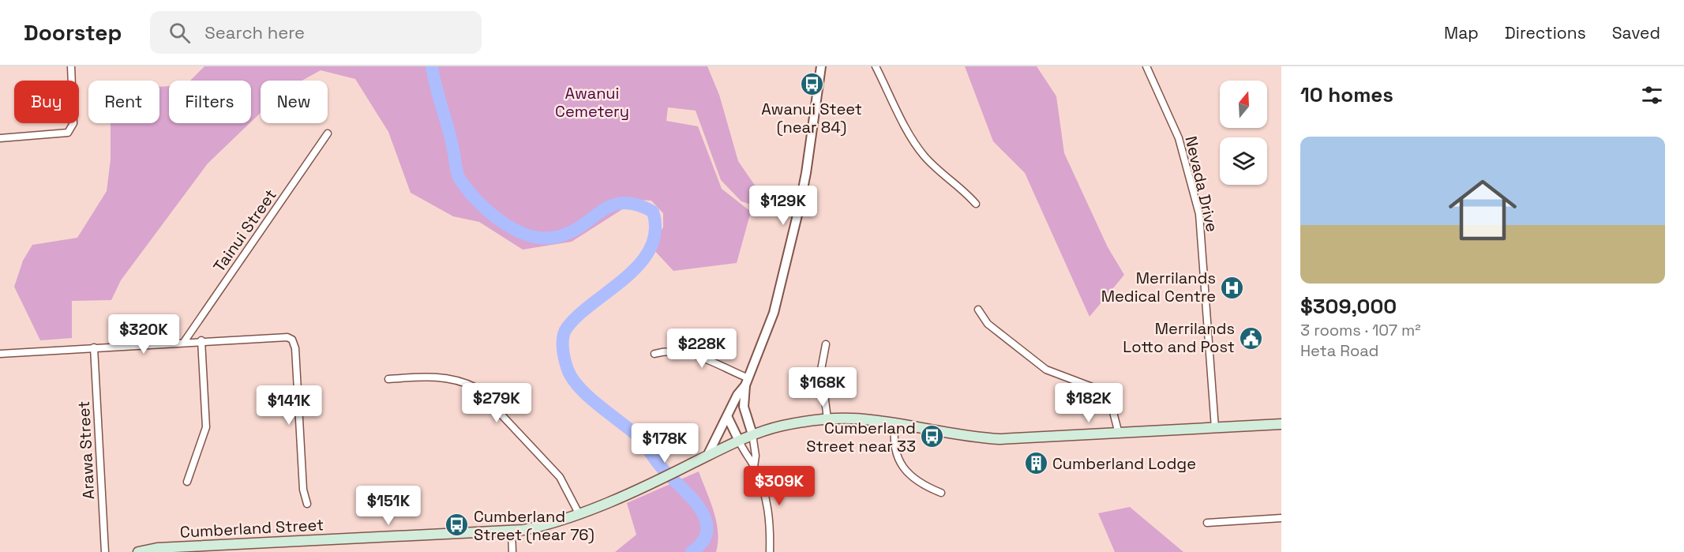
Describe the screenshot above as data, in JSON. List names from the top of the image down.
{
  "streets": {
    "main road": ["Cumberland Street"],
    "street": ["Nevada Drive", "Tainui Street", "Arawa Street"]
  },
  "crossings": [
    ["Nevada Drive", "Cumberland Street"]
  ],
  "parks": ["Awanui Cemetery"],
  "places": {
    "bus stop": ["Awanui Steet (near 84)", "Cumberland Street near 33", "Cumberland Street (near 76)"],
    "hospital": ["Merrilands Medical Centre"],
    "public building": ["Merrilands Lotto and Post"],
    "building": ["Cumberland Lodge"]
  },
  "north": "top",
  "page": {
    "header": "Doorstep",
    "search": "Search here",
    "nav": ["Map", "Directions", "Saved"],
    "heading": "10 homes",
    "chip": [
      "Buy",
      "Rent",
      "Filters",
      "New"
    ],
    "list": [
      {
        "name": "$309,000",
        "note": "3 rooms · 107 m² · Heta Road"
      }
    ],
    "price": [
      "$129K",
      "$320K",
      "$228K",
      "$168K",
      "$279K",
      "$182K",
      "$141K",
      "$178K",
      "$309K",
      "$151K"
    ]
  }
}
